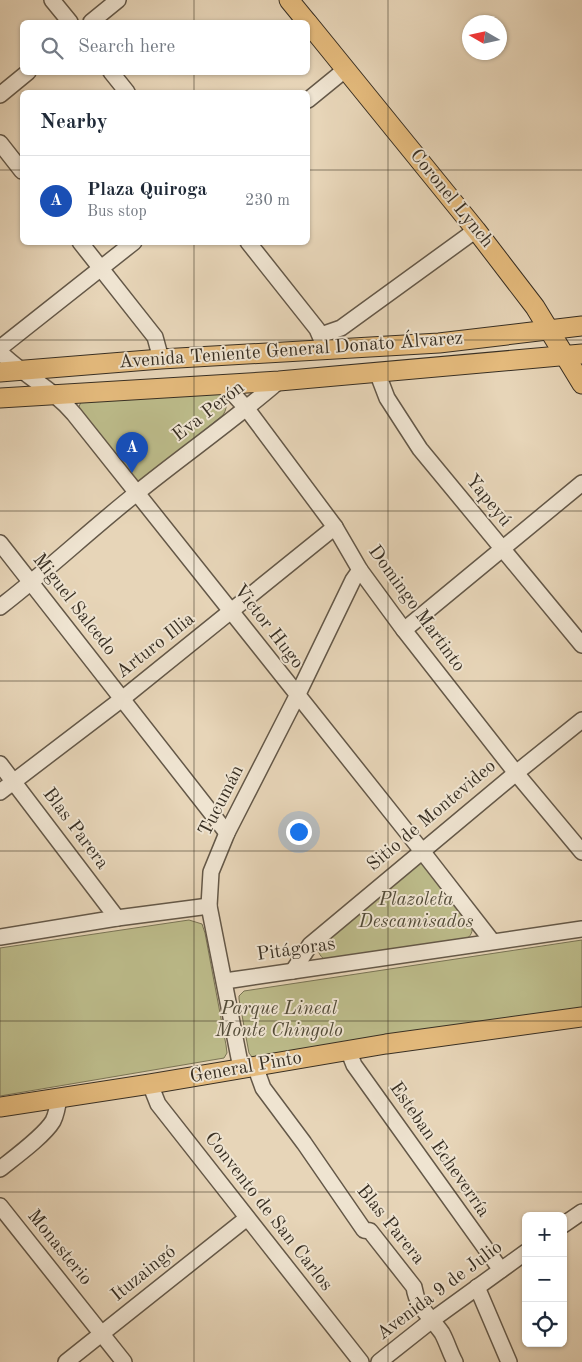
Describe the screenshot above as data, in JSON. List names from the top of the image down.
{
  "streets": {
    "main road": ["Coronel Lynch", "Avenida Teniente General Donato Álvarez", "General Pinto"],
    "street": [
      "Eva Perón",
      "Yapeyú",
      "Miguel Salcedo",
      "Domingo Martinto",
      "Victor Hugo",
      "Arturo Illia",
      "Tucumán",
      "Sitio de Montevideo",
      "Blas Parera",
      "Pitágoras",
      "Esteban Echeverría",
      "Convento de San Carlos",
      "Monasterio",
      "Ituzaingó",
      "Avenida 9 de Julio"
    ]
  },
  "crossings": [
    ["Coronel Lynch", "Avenida Teniente General Donato Álvarez"],
    ["Avenida Teniente General Donato Álvarez", "Eva Perón"],
    ["Avenida Teniente General Donato Álvarez", "Yapeyú"],
    ["Avenida Teniente General Donato Álvarez", "Domingo Martinto"],
    ["Avenida Teniente General Donato Álvarez", "Victor Hugo"],
    ["Eva Perón", "Miguel Salcedo"],
    ["Eva Perón", "Domingo Martinto"],
    ["Eva Perón", "Victor Hugo"],
    ["Miguel Salcedo", "Arturo Illia"],
    ["Miguel Salcedo", "Tucumán"],
    ["Domingo Martinto", "Arturo Illia"],
    ["Domingo Martinto", "Tucumán"],
    ["Domingo Martinto", "Sitio de Montevideo"],
    ["Victor Hugo", "Arturo Illia"],
    ["Victor Hugo", "Tucumán"],
    ["Victor Hugo", "Sitio de Montevideo"],
    ["Victor Hugo", "Pitágoras"],
    ["Arturo Illia", "Blas Parera"],
    ["Tucumán", "Blas Parera"],
    ["Tucumán", "Pitágoras"],
    ["Tucumán", "General Pinto"],
    ["Sitio de Montevideo", "Pitágoras"],
    ["Blas Parera", "General Pinto"],
    ["Blas Parera", "Avenida 9 de Julio"],
    ["General Pinto", "Esteban Echeverría"],
    ["General Pinto", "Convento de San Carlos"],
    ["Esteban Echeverría", "Avenida 9 de Julio"],
    ["Convento de San Carlos", "Ituzaingó"],
    ["Monasterio", "Ituzaingó"]
  ],
  "parks": ["Plazoleta Descamisados", "Parque Lineal Monte Chingolo"],
  "north": "left",
  "page": {
    "search": "Search here",
    "heading": "Nearby",
    "list": [
      {
        "mark": "A",
        "name": "Plaza Quiroga",
        "note": "Bus stop",
        "value": "230 m"
      }
    ],
    "pins": "A",
    "map_buttons": ["+", "−"]
  }
}
